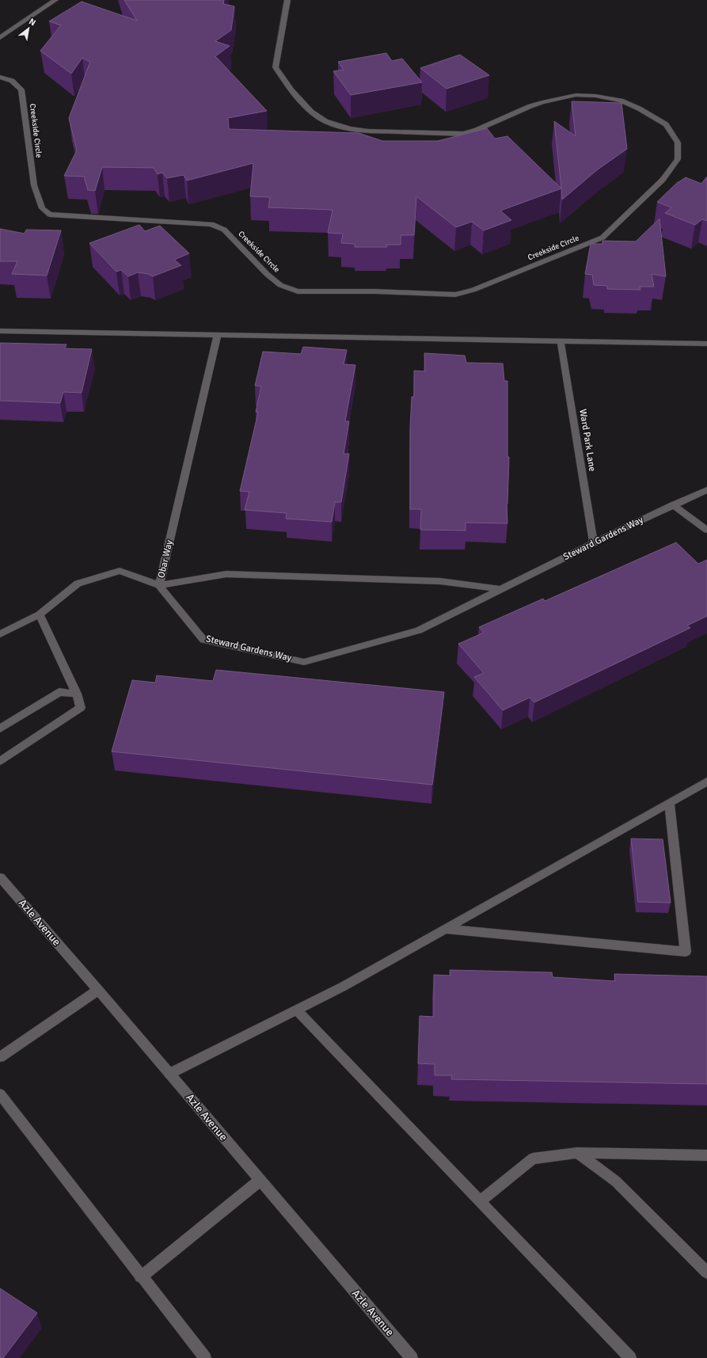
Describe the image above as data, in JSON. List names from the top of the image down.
{
  "streets": {
    "main road": [
      "Creekside Circle",
      "Ward Park Lane",
      "Steward Gardens Way",
      "Obar Way",
      "Azle Avenue"
    ]
  },
  "crossings": [
    ["Ward Park Lane", "Steward Gardens Way"],
    ["Steward Gardens Way", "Obar Way"]
  ],
  "north": "top right"
}
